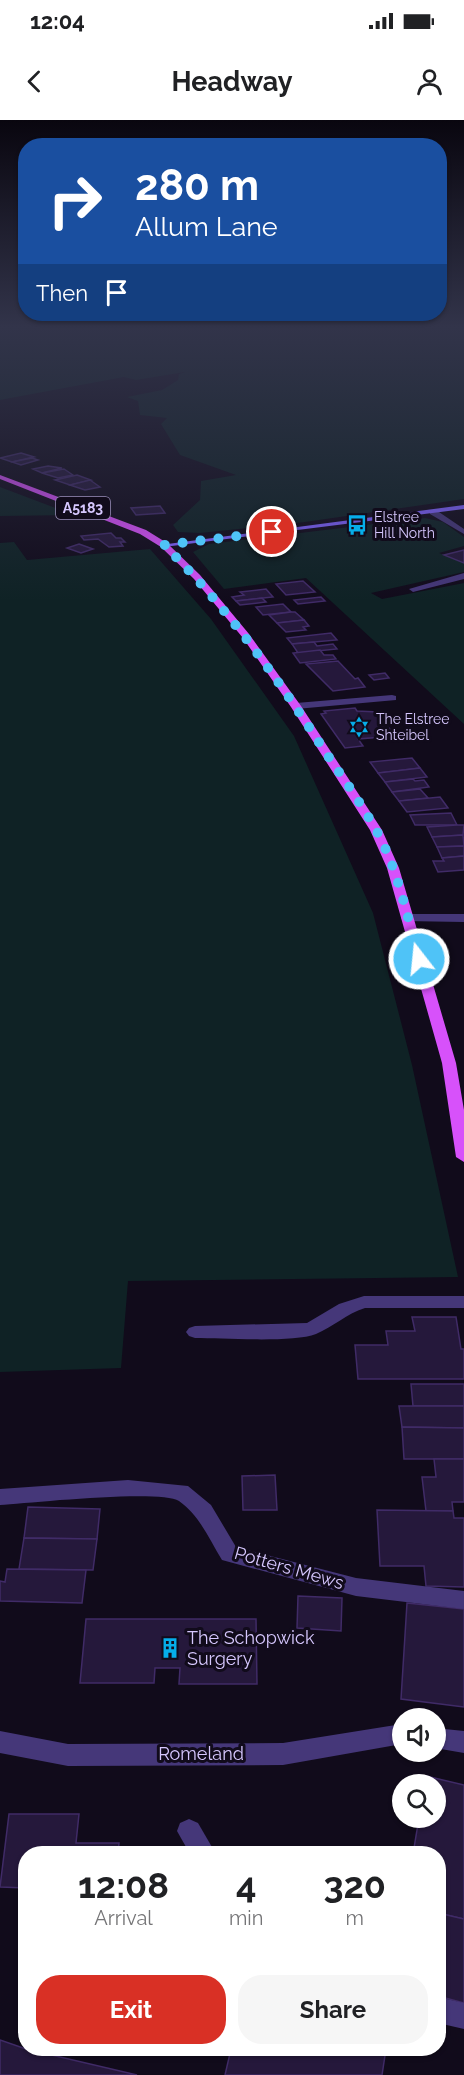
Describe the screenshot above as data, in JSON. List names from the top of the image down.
{
  "streets": {
    "main road": ["A5183"],
    "street": ["Potters Mews", "Romeland"]
  },
  "places": {
    "bus stop": ["Elstree Hill North"],
    "synagogue": ["The Elstree Shteibel"],
    "building": ["The Schopwick Surgery"]
  },
  "page": {
    "status": "12:04",
    "header": "Headway",
    "turn": ["280 m", "Allum Lane"],
    "then": "Then",
    "eta": [
      "12:08",
      "Arrival",
      "4",
      "min",
      "320",
      "m"
    ],
    "buttons": ["Exit", "Share"]
  }
}
